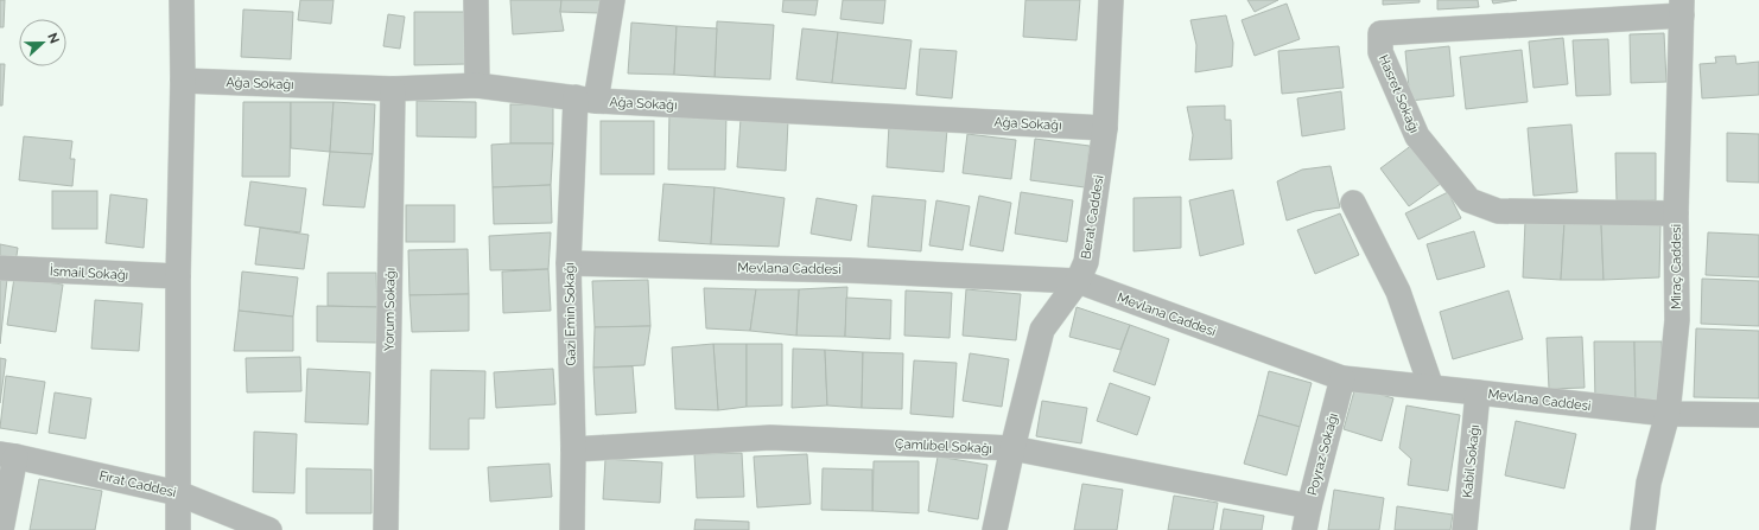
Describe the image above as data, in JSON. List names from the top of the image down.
{
  "streets": {
    "street": [
      "Ağa Sokağı",
      "Hasret Sokağı",
      "Berat Caddesi",
      "Miraç Caddesi",
      "Mevlana Caddesi",
      "İsmail Sokağı",
      "Yorum Sokağı",
      "Gazi Emin Sokağı",
      "Çamlıbel Sokağı",
      "Poyraz Sokağı",
      "Kabil Sokağı",
      "Fırat Caddesi"
    ]
  },
  "crossings": [
    ["Ağa Sokağı", "Berat Caddesi"],
    ["Ağa Sokağı", "Yorum Sokağı"],
    ["Ağa Sokağı", "Gazi Emin Sokağı"],
    ["Hasret Sokağı", "Miraç Caddesi"],
    ["Berat Caddesi", "Mevlana Caddesi"],
    ["Berat Caddesi", "Çamlıbel Sokağı"],
    ["Miraç Caddesi", "Mevlana Caddesi"],
    ["Mevlana Caddesi", "Gazi Emin Sokağı"],
    ["Mevlana Caddesi", "Poyraz Sokağı"],
    ["Mevlana Caddesi", "Kabil Sokağı"],
    ["Gazi Emin Sokağı", "Çamlıbel Sokağı"],
    ["Çamlıbel Sokağı", "Poyraz Sokağı"]
  ],
  "north": "right"
}
